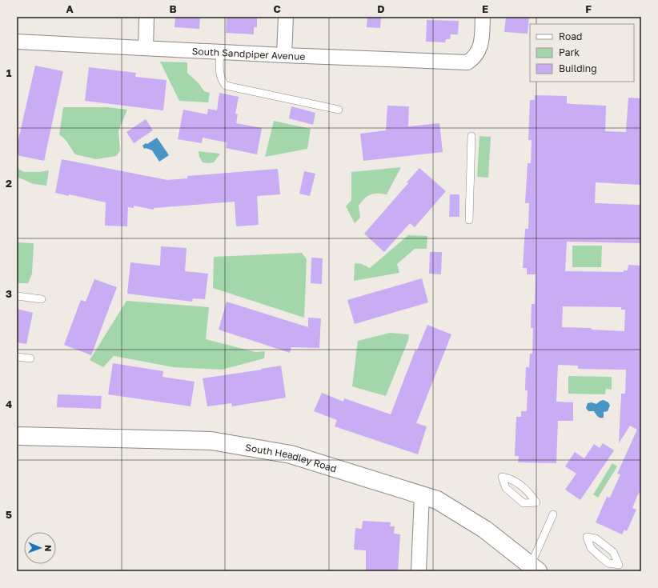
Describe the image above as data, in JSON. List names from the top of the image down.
{
  "streets": {
    "street": ["South Sandpiper Avenue", "South Headley Road"]
  },
  "legend": ["Road", "Park", "Building"],
  "north": "right",
  "grid": {
    "columns": [
      "A",
      "B",
      "C",
      "D",
      "E",
      "F"
    ],
    "rows": [
      "1",
      "2",
      "3",
      "4",
      "5"
    ]
  }
}
